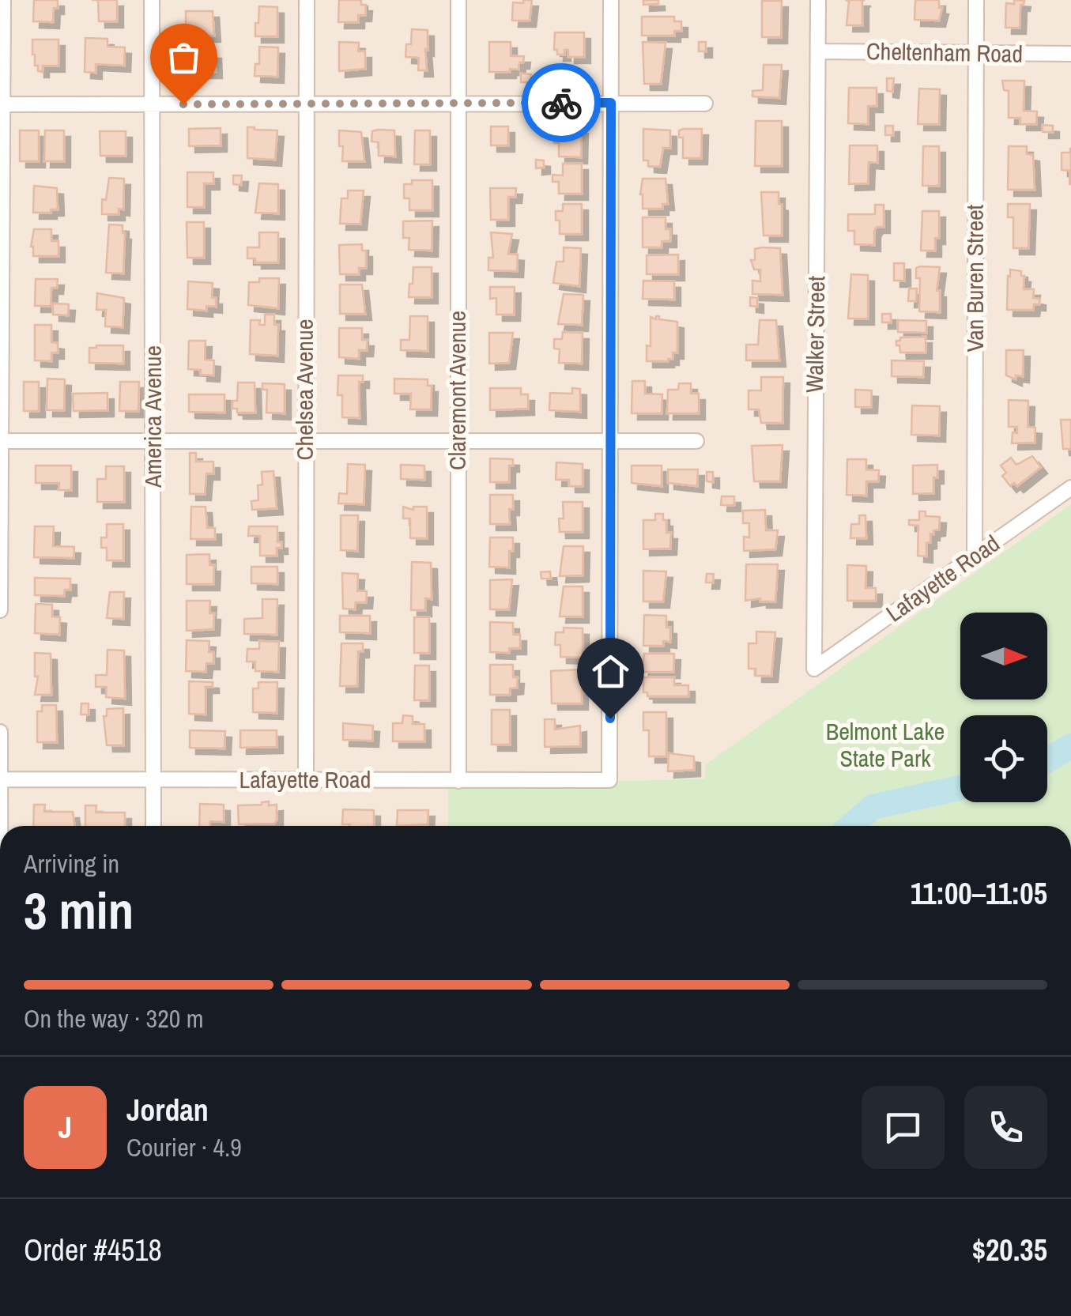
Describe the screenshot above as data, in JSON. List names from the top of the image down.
{
  "streets": {
    "street": [
      "Cheltenham Road",
      "Van Buren Street",
      "Walker Street",
      "Chelsea Avenue",
      "Claremont Avenue",
      "America Avenue",
      "Lafayette Road"
    ]
  },
  "crossings": [
    ["Cheltenham Road", "Van Buren Street"],
    ["Cheltenham Road", "Walker Street"],
    ["Van Buren Street", "Lafayette Road"],
    ["Walker Street", "Lafayette Road"],
    ["Chelsea Avenue", "Lafayette Road"],
    ["Claremont Avenue", "Lafayette Road"],
    ["America Avenue", "Lafayette Road"]
  ],
  "parks": ["Belmont Lake State Park"],
  "north": "right",
  "page": {
    "heading": ["3 min", "Arriving in", "11:00–11:05"],
    "panel": [
      "Jordan",
      "Courier · 4.9",
      "Order #4518",
      "$20.35"
    ],
    "bar": "On the way · 320 m",
    "round": "J"
  }
}
